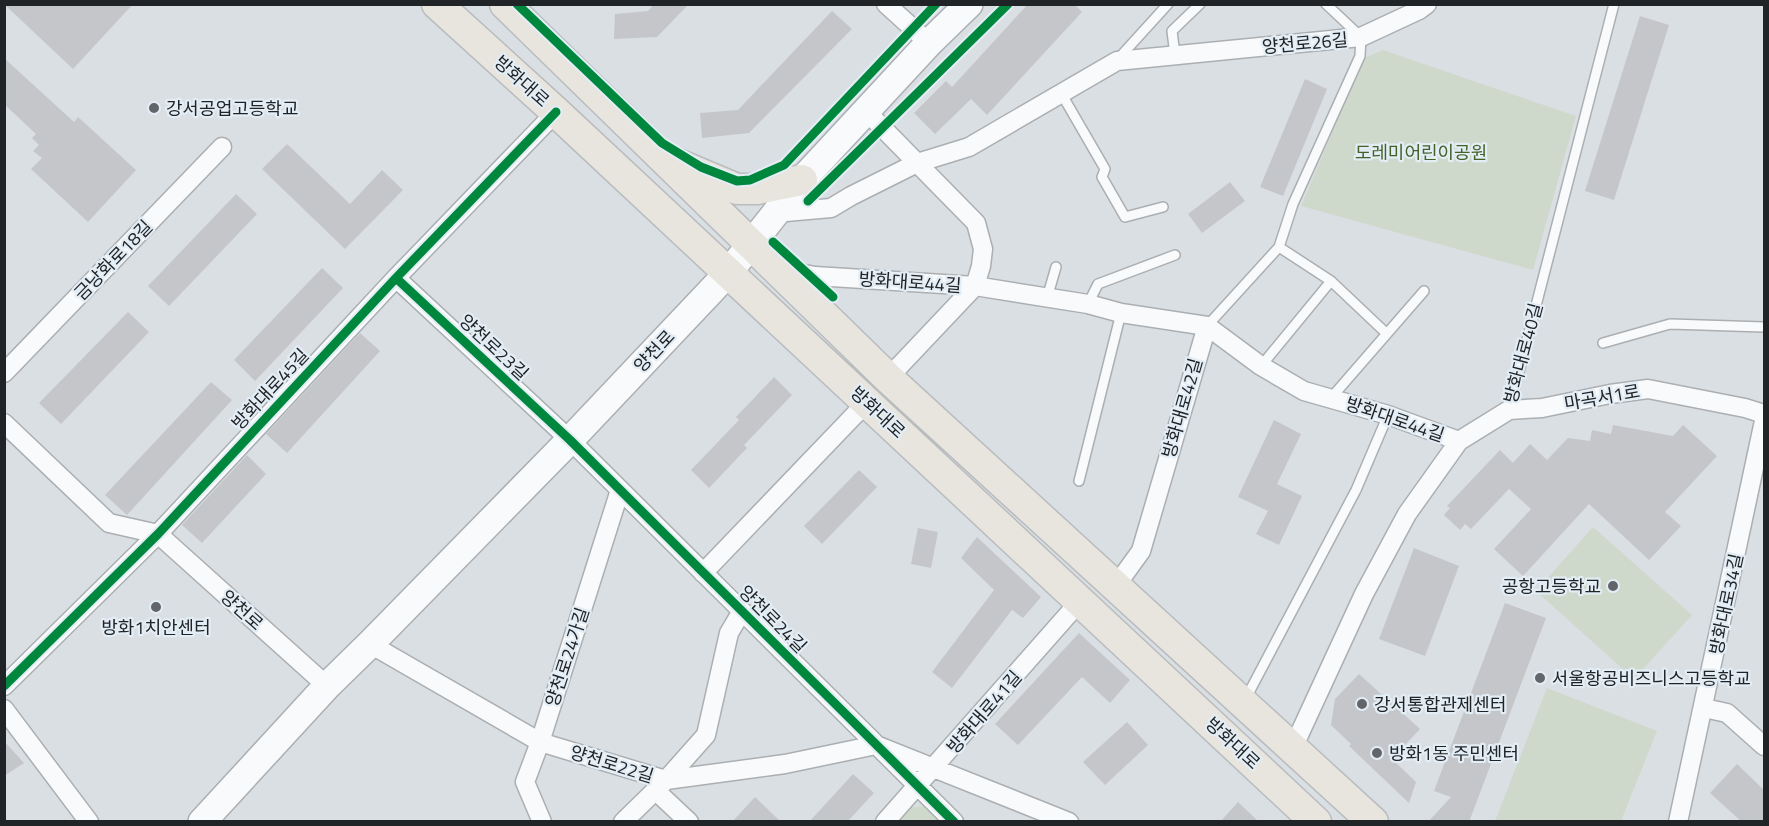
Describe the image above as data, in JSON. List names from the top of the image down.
{
  "streets": {
    "main road": ["방화대로", "양천로"],
    "street": [
      "양천로26길",
      "금낭화로18길",
      "방화대로44길",
      "양천로23길",
      "방화대로40길",
      "방화대로45길",
      "마곡서1로",
      "방화대로42길",
      "방화대로34길",
      "양천로24길",
      "양천로24가길",
      "방화대로41길",
      "양천로22길"
    ]
  },
  "crossings": [
    ["양천로26길", "양천로"],
    ["양천로26길", "방화대로42길"],
    ["방화대로", "방화대로44길"],
    ["방화대로", "양천로"],
    ["방화대로", "방화대로40길"],
    ["방화대로", "방화대로45길"],
    ["방화대로", "방화대로42길"],
    ["방화대로", "방화대로41길"],
    ["방화대로44길", "방화대로40길"],
    ["방화대로44길", "방화대로42길"],
    ["양천로23길", "양천로"],
    ["양천로23길", "방화대로45길"],
    ["양천로23길", "양천로24길"],
    ["양천로", "방화대로45길"],
    ["양천로", "양천로24길"],
    ["양천로", "양천로22길"],
    ["방화대로40길", "마곡서1로"],
    ["양천로24길", "양천로24가길"],
    ["양천로24길", "방화대로41길"],
    ["양천로24길", "양천로22길"],
    ["양천로24가길", "양천로22길"]
  ],
  "parks": ["도레미어린이공원"],
  "places": [
    "강서공업고등학교",
    "공항고등학교",
    "방화1치안센터",
    "서울항공비즈니스고등학교",
    "강서통합관제센터",
    "방화1동 주민센터"
  ]
}
